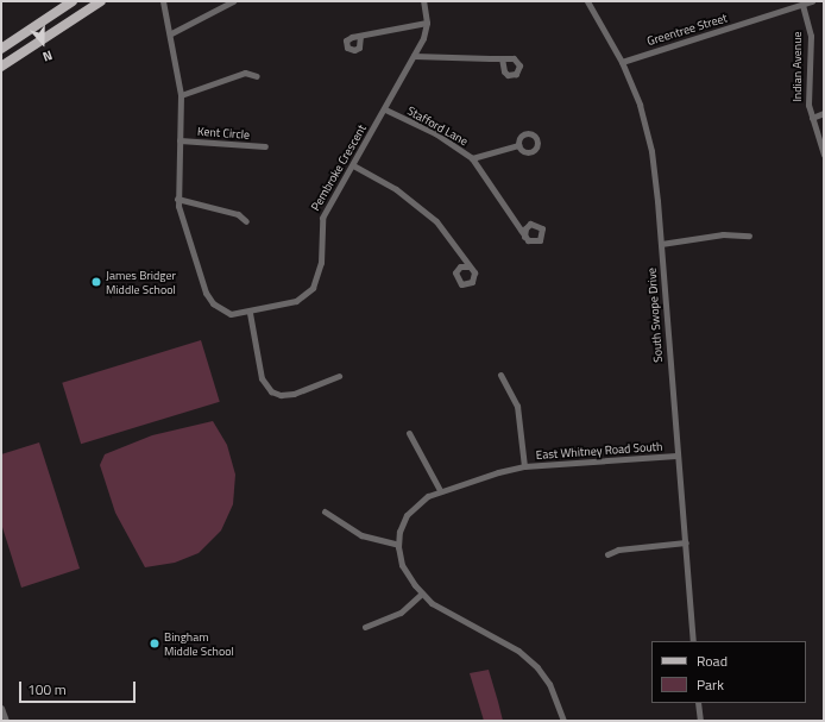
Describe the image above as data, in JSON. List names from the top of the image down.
{
  "streets": {
    "street": [
      "Greentree Street",
      "Indian Avenue",
      "Stafford Lane",
      "Kent Circle",
      "Pembroke Crescent",
      "South Swope Drive",
      "East Whitney Road South"
    ]
  },
  "crossings": [
    ["Greentree Street", "Indian Avenue"],
    ["Greentree Street", "South Swope Drive"],
    ["Stafford Lane", "Pembroke Crescent"],
    ["Kent Circle", "Pembroke Crescent"],
    ["South Swope Drive", "East Whitney Road South"]
  ],
  "places": ["James Bridger Middle School", "Bingham Middle School"],
  "legend": ["Road", "Park"],
  "scale_bar": "100 m",
  "north": "bottom"
}
